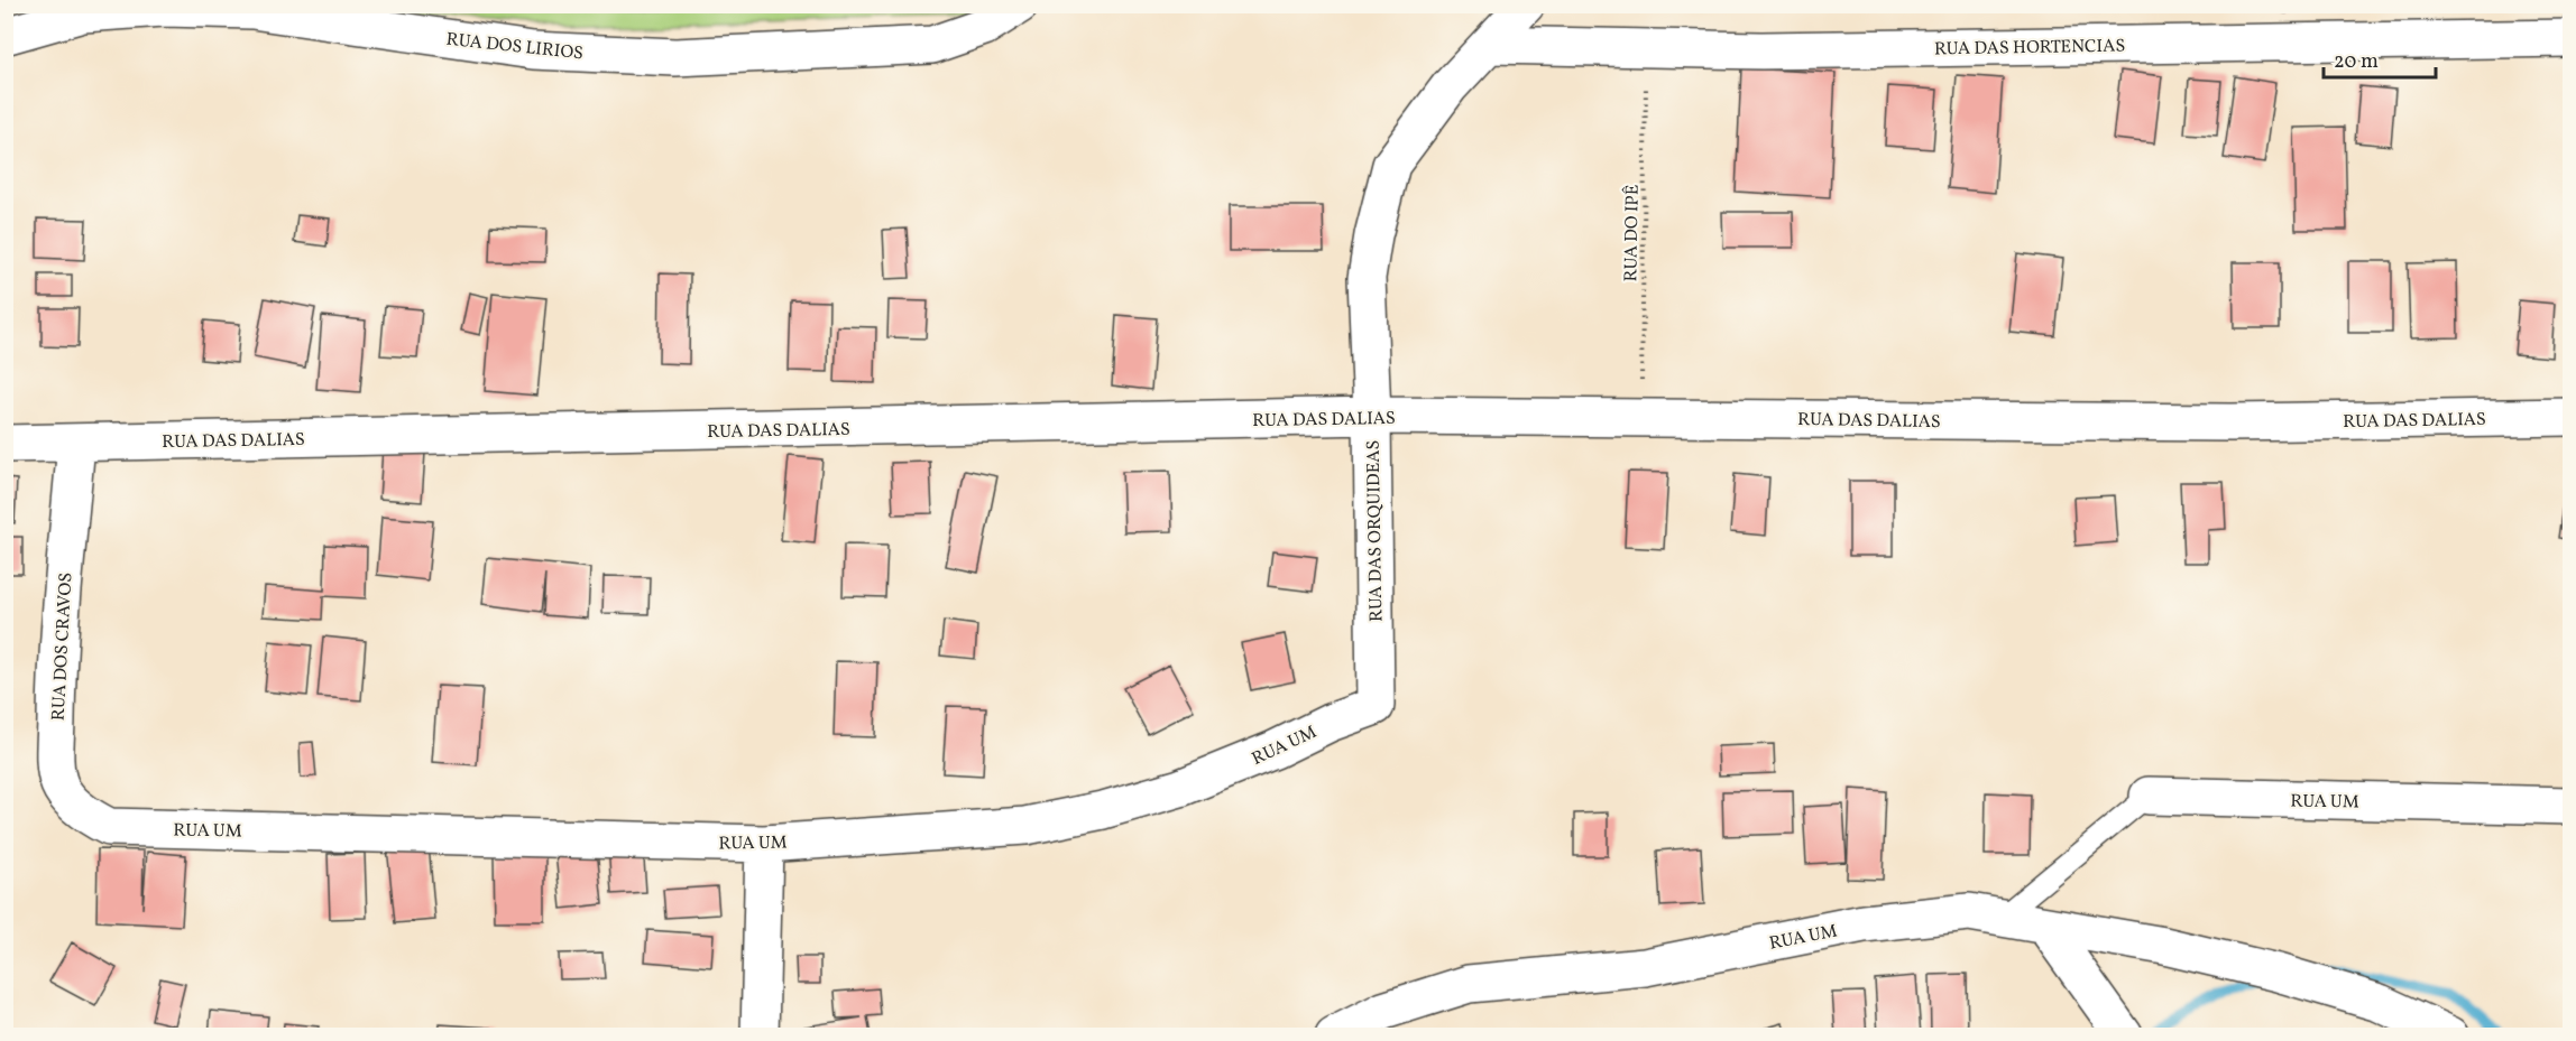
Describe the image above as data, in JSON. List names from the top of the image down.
{
  "streets": {
    "street": [
      "RUA DOS LIRIOS",
      "RUA DAS HORTENCIAS",
      "RUA DAS DALIAS",
      "RUA DAS ORQUIDEAS",
      "RUA DOS CRAVOS",
      "RUA UM"
    ],
    "path": ["RUA DO IPÊ"]
  },
  "crossings": [
    ["RUA DAS HORTENCIAS", "RUA DO IPÊ"],
    ["RUA DAS HORTENCIAS", "RUA DAS ORQUIDEAS"],
    ["RUA DO IPÊ", "RUA DAS DALIAS"],
    ["RUA DAS DALIAS", "RUA DAS ORQUIDEAS"],
    ["RUA DAS DALIAS", "RUA DOS CRAVOS"],
    ["RUA DAS ORQUIDEAS", "RUA UM"],
    ["RUA DOS CRAVOS", "RUA UM"]
  ],
  "scale_bar": "20 m"
}
